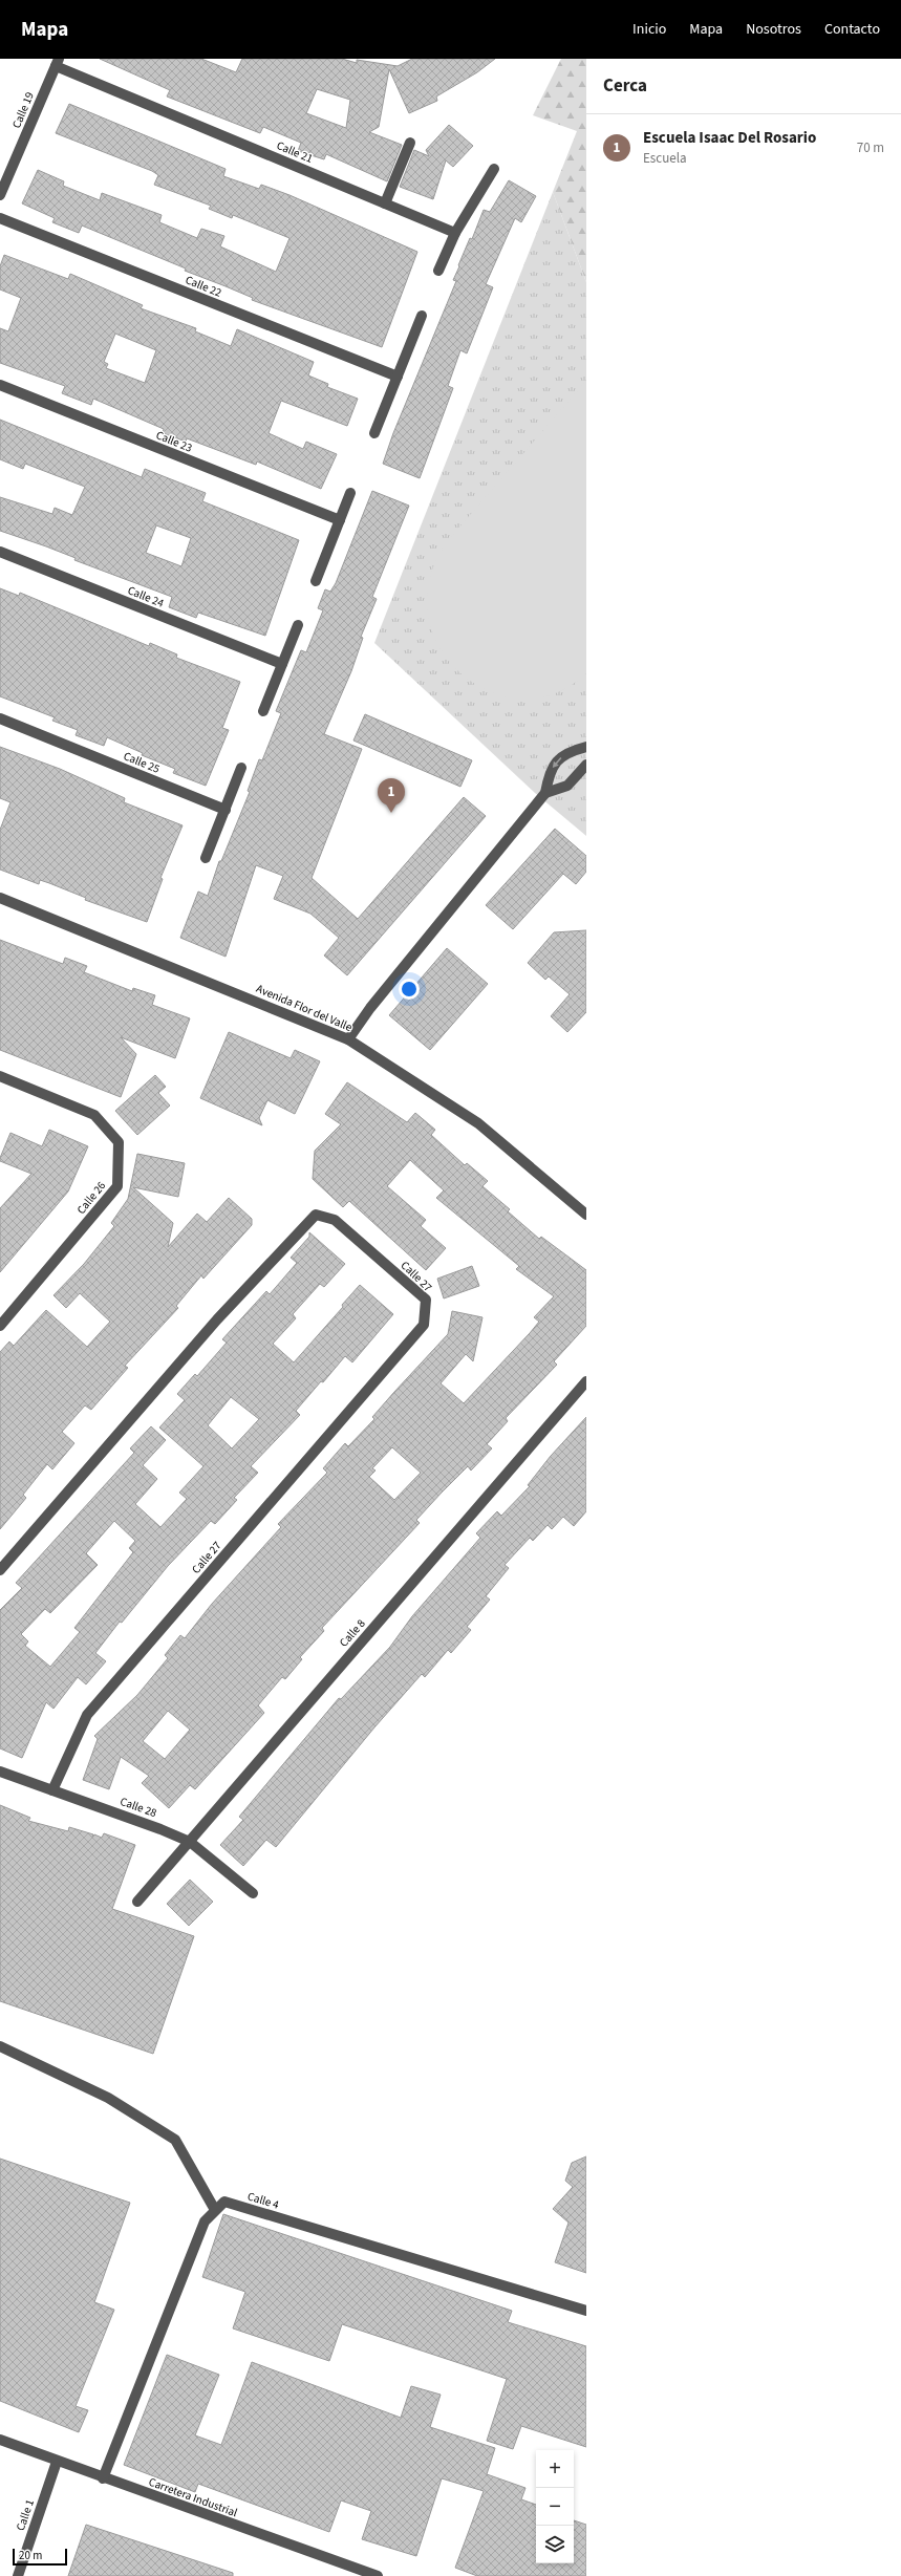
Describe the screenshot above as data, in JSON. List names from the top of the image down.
{
  "streets": {
    "street": [
      "Calle 19",
      "Calle 21",
      "Calle 22",
      "Calle 23",
      "Calle 24",
      "Calle 25",
      "Avenida Flor del Valle",
      "Calle 26",
      "Calle 27",
      "Calle 8",
      "Calle 28",
      "Calle 4",
      "Carretera Industrial",
      "Calle 1"
    ]
  },
  "crossings": [
    ["Calle 19", "Calle 21"],
    ["Calle 27", "Calle 28"],
    ["Calle 8", "Calle 28"],
    ["Carretera Industrial", "Calle 1"]
  ],
  "scale_bar": "20 m",
  "page": {
    "header": "Mapa",
    "nav": [
      "Inicio",
      "Mapa",
      "Nosotros",
      "Contacto"
    ],
    "heading": "Cerca",
    "list": [
      {
        "mark": "1",
        "name": "Escuela Isaac Del Rosario",
        "note": "Escuela",
        "value": "70 m"
      }
    ],
    "pins": "1",
    "map_buttons": ["+", "−"],
    "scale": "20 m"
  }
}
